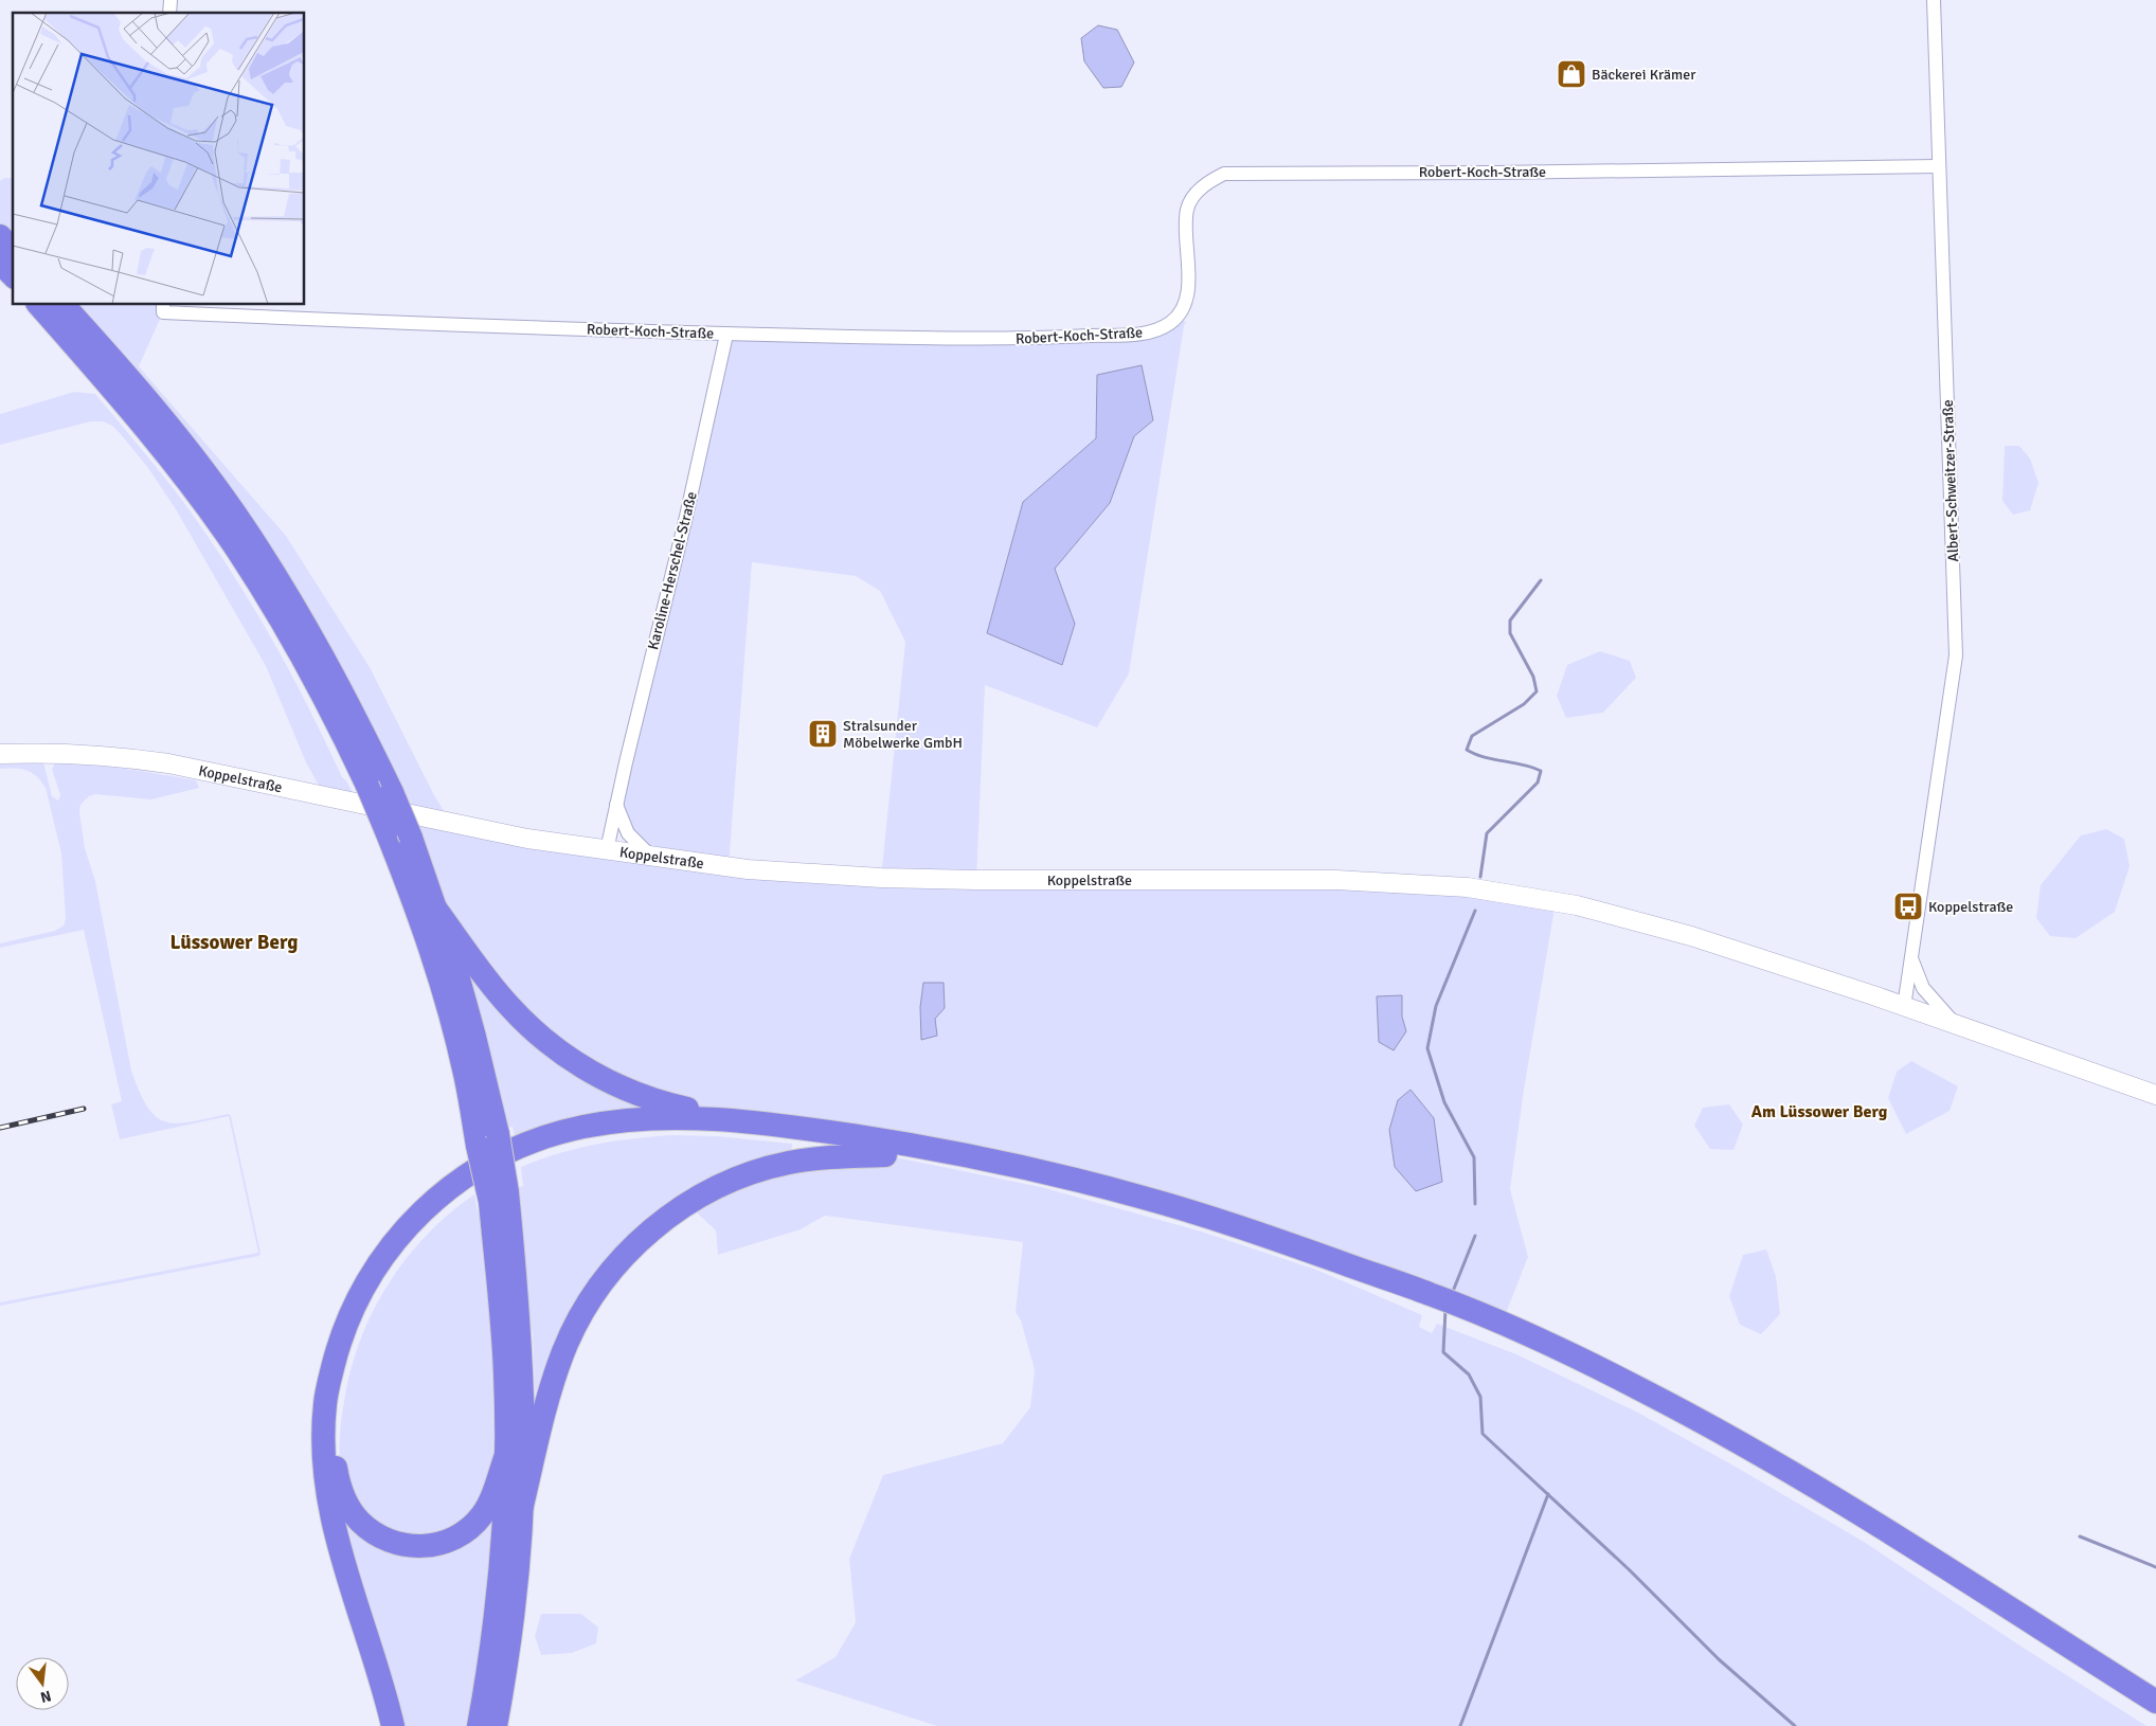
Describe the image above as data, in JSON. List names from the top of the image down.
{
  "streets": {
    "street": [
      "Robert-Koch-Straße",
      "Albert-Schweitzer-Straße",
      "Karoline-Herschel-Straße",
      "Koppelstraße"
    ]
  },
  "crossings": [
    ["Robert-Koch-Straße", "Albert-Schweitzer-Straße"],
    ["Robert-Koch-Straße", "Karoline-Herschel-Straße"],
    ["Albert-Schweitzer-Straße", "Koppelstraße"],
    ["Karoline-Herschel-Straße", "Koppelstraße"]
  ],
  "districts": ["Lüssower Berg", "Am Lüssower Berg"],
  "places": {
    "shop": ["Bäckerei Krämer"],
    "building": ["Stralsunder Möbelwerke GmbH"],
    "bus stop": ["Koppelstraße"]
  },
  "north": "bottom"
}
